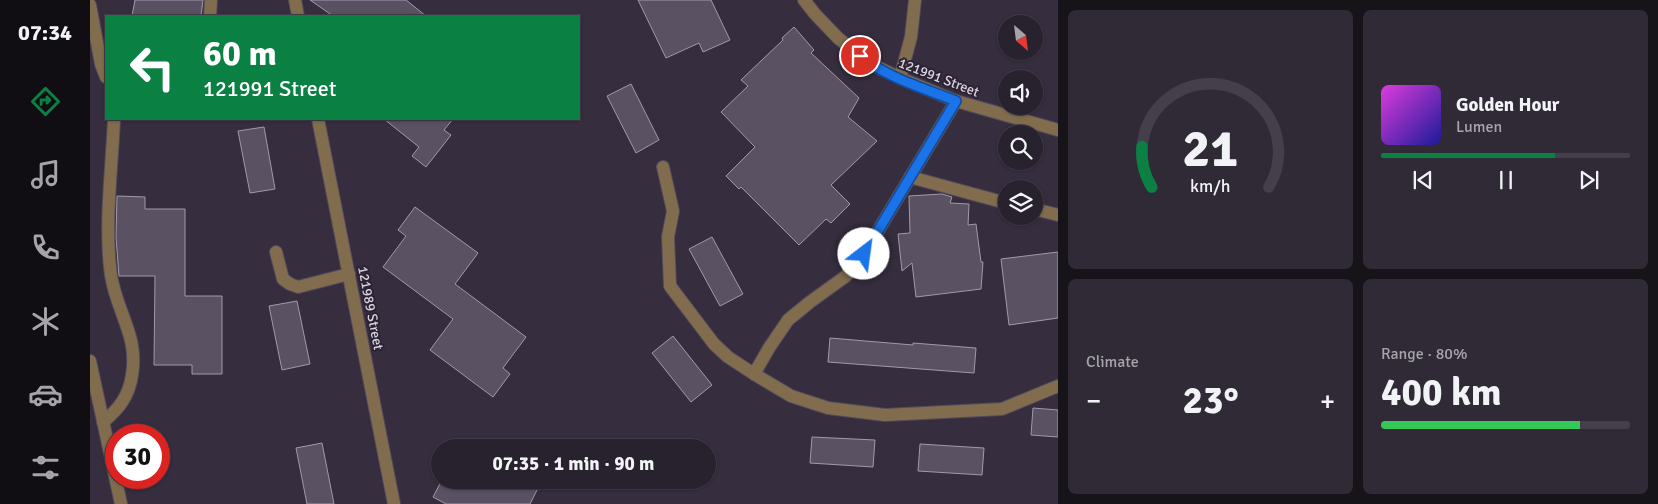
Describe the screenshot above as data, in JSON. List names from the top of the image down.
{
  "streets": {
    "street": ["121991 Street", "121989 Street"]
  },
  "north": "bottom right",
  "page": {
    "tabs": "07:34",
    "turn": ["60 m", "121991 Street"],
    "song": ["Golden Hour", "Lumen"],
    "tile": [
      "Climate",
      ["Range · 80%", "400 km"]
    ],
    "heat": ["−", "23°", "+"],
    "limit": "30",
    "trip": "07:35 · 1 min · 90 m",
    "gauge": ["21", "km/h"]
  }
}
